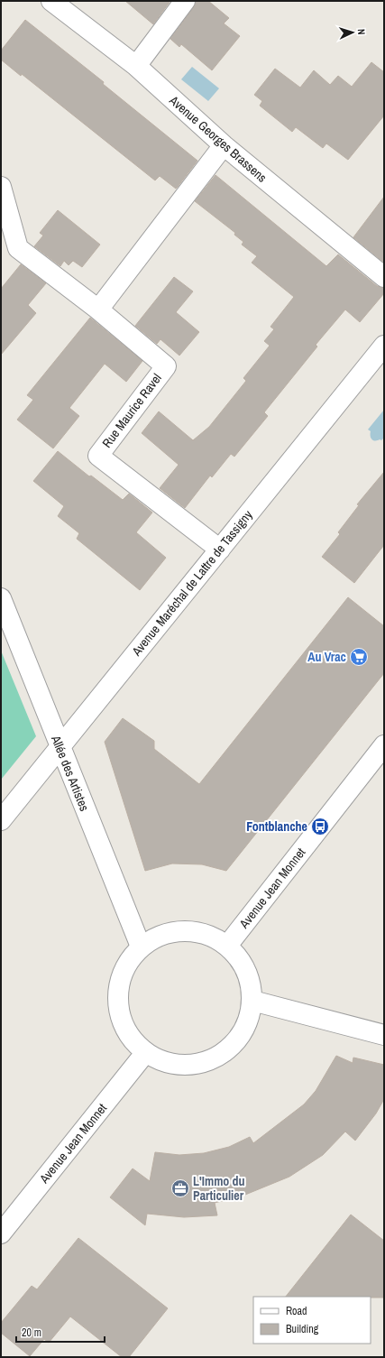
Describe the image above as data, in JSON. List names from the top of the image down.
{
  "streets": {
    "street": [
      "Avenue Georges Brassens",
      "Rue Maurice Ravel",
      "Avenue Maréchal de Lattre de Tassigny",
      "Allée des Artistes",
      "Avenue Jean Monnet"
    ]
  },
  "crossings": [
    ["Rue Maurice Ravel", "Avenue Maréchal de Lattre de Tassigny"],
    ["Avenue Maréchal de Lattre de Tassigny", "Allée des Artistes"]
  ],
  "places": {
    "supermarket": ["Au Vrac"],
    "bus stop": ["Fontblanche"],
    "office": ["L'Immo du Particulier"]
  },
  "legend": ["Road", "Building"],
  "scale_bar": "20 m",
  "north": "right"
}
